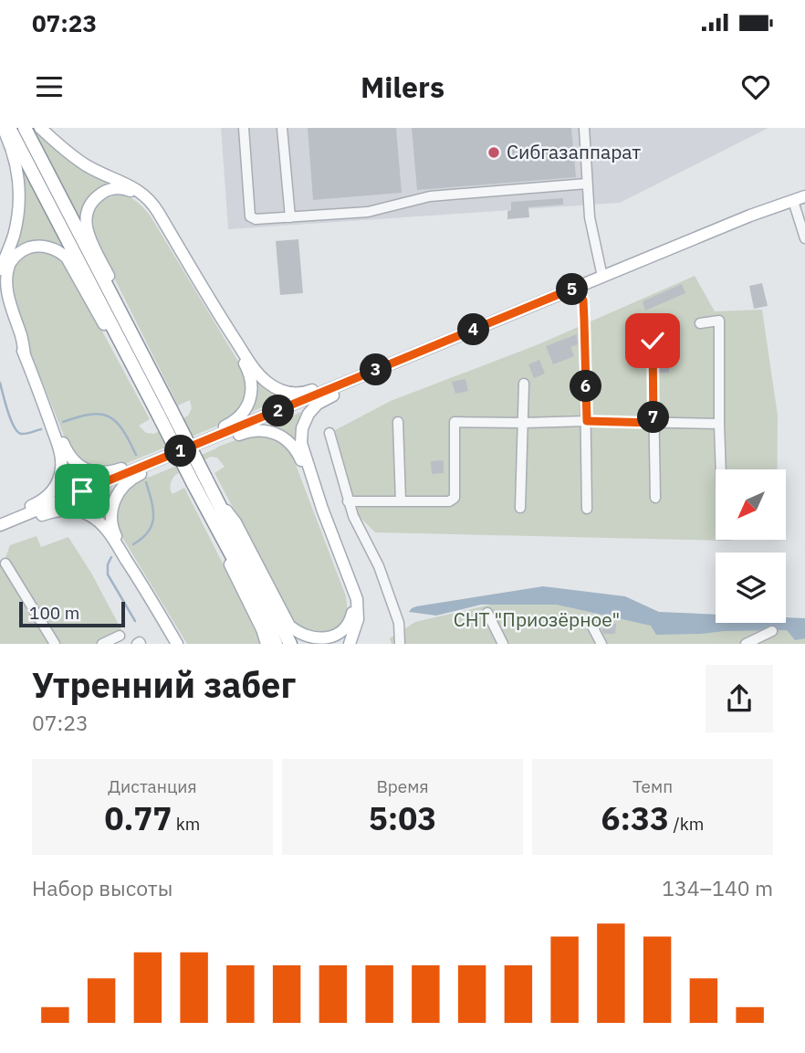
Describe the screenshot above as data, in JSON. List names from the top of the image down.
{
  "parks": ["СНТ \"Приозёрное\""],
  "places": ["Сибгазаппарат"],
  "scale_bar": "100 m",
  "north": "bottom left",
  "page": {
    "status": "07:23",
    "header": "Milers",
    "pins": [
      "5",
      "4",
      "3",
      "6",
      "2",
      "7",
      "1"
    ],
    "scale": "100 m",
    "heading": ["Утренний забег", "07:23"],
    "stats": [
      ["Дистанция", "0.77 km"],
      ["Время", "5:03"],
      ["Темп", "6:33 /km"]
    ],
    "chart": ["Набор высоты", "134–140 m"]
  }
}
